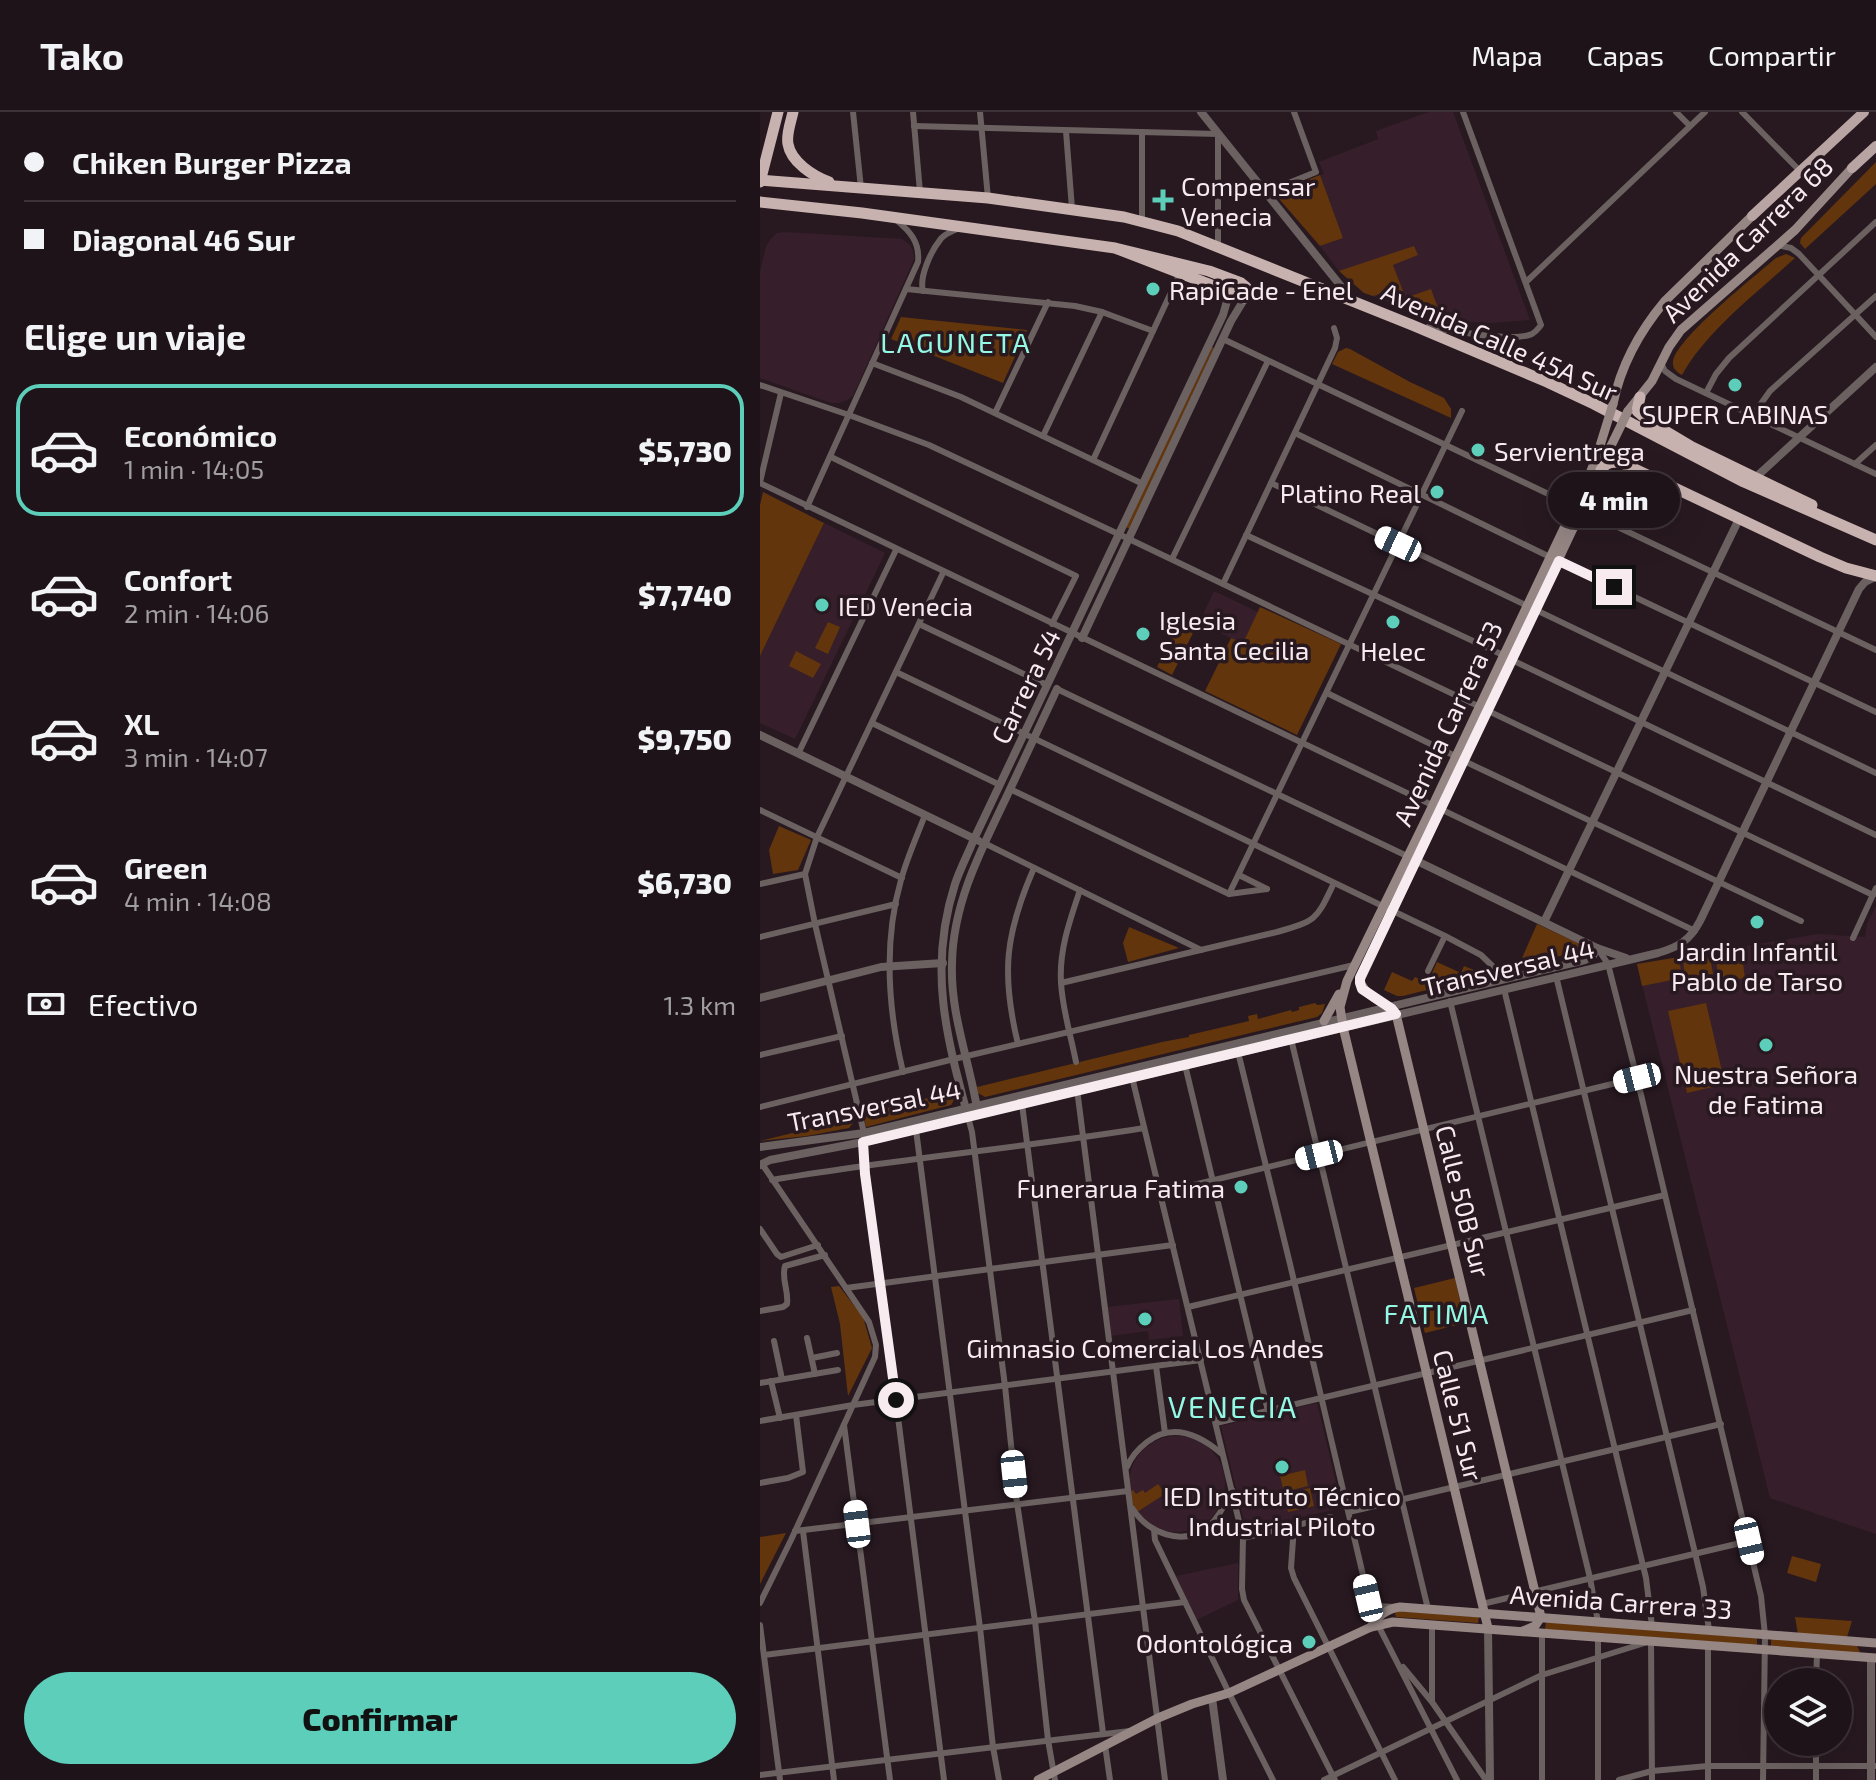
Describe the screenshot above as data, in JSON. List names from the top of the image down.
{
  "streets": {
    "highway": ["Avenida Calle 45A Sur"],
    "main road": [
      "Avenida Carrera 68",
      "Avenida Carrera 53",
      "Calle 50B Sur",
      "Calle 51 Sur",
      "Avenida Carrera 33"
    ],
    "street": ["Carrera 54", "Transversal 44"]
  },
  "crossings": [
    ["Avenida Carrera 68", "Avenida Carrera 53"],
    ["Carrera 54", "Transversal 44"],
    ["Avenida Carrera 53", "Transversal 44"],
    ["Avenida Carrera 53", "Calle 50B Sur"],
    ["Avenida Carrera 53", "Calle 51 Sur"],
    ["Transversal 44", "Calle 50B Sur"],
    ["Transversal 44", "Calle 51 Sur"],
    ["Calle 50B Sur", "Avenida Carrera 33"],
    ["Calle 51 Sur", "Avenida Carrera 33"]
  ],
  "districts": ["LAGUNETA", "FATIMA", "VENECIA"],
  "places": {
    "health": ["Compensar Venecia"],
    "other": [
      "RapiCade - Enel",
      "SUPER CABINAS",
      "Servientrega",
      "Platino Real",
      "IED Venecia",
      "Helec",
      "Iglesia Santa Cecilia",
      "Jardin Infantil Pablo de Tarso",
      "Nuestra Señora de Fatima",
      "Funerarua Fatima",
      "Gimnasio Comercial Los Andes",
      "IED Instituto Técnico Industrial Piloto",
      "Odontológica"
    ]
  },
  "page": {
    "header": "Tako",
    "nav": ["Mapa", "Capas", "Compartir"],
    "banner": ["Chiken Burger Pizza", "Diagonal 46 Sur"],
    "heading": "Elige un viaje",
    "list": [
      {
        "name": "Económico",
        "note": "1 min · 14:05",
        "value": "$5,730"
      },
      {
        "name": "Confort",
        "note": "2 min · 14:06",
        "value": "$7,740"
      },
      {
        "name": "XL",
        "note": "3 min · 14:07",
        "value": "$9,750"
      },
      {
        "name": "Green",
        "note": "4 min · 14:08",
        "value": "$6,730"
      }
    ],
    "bubble": "4 min",
    "pay": ["Efectivo", "1.3 km"],
    "buttons": "Confirmar"
  }
}
